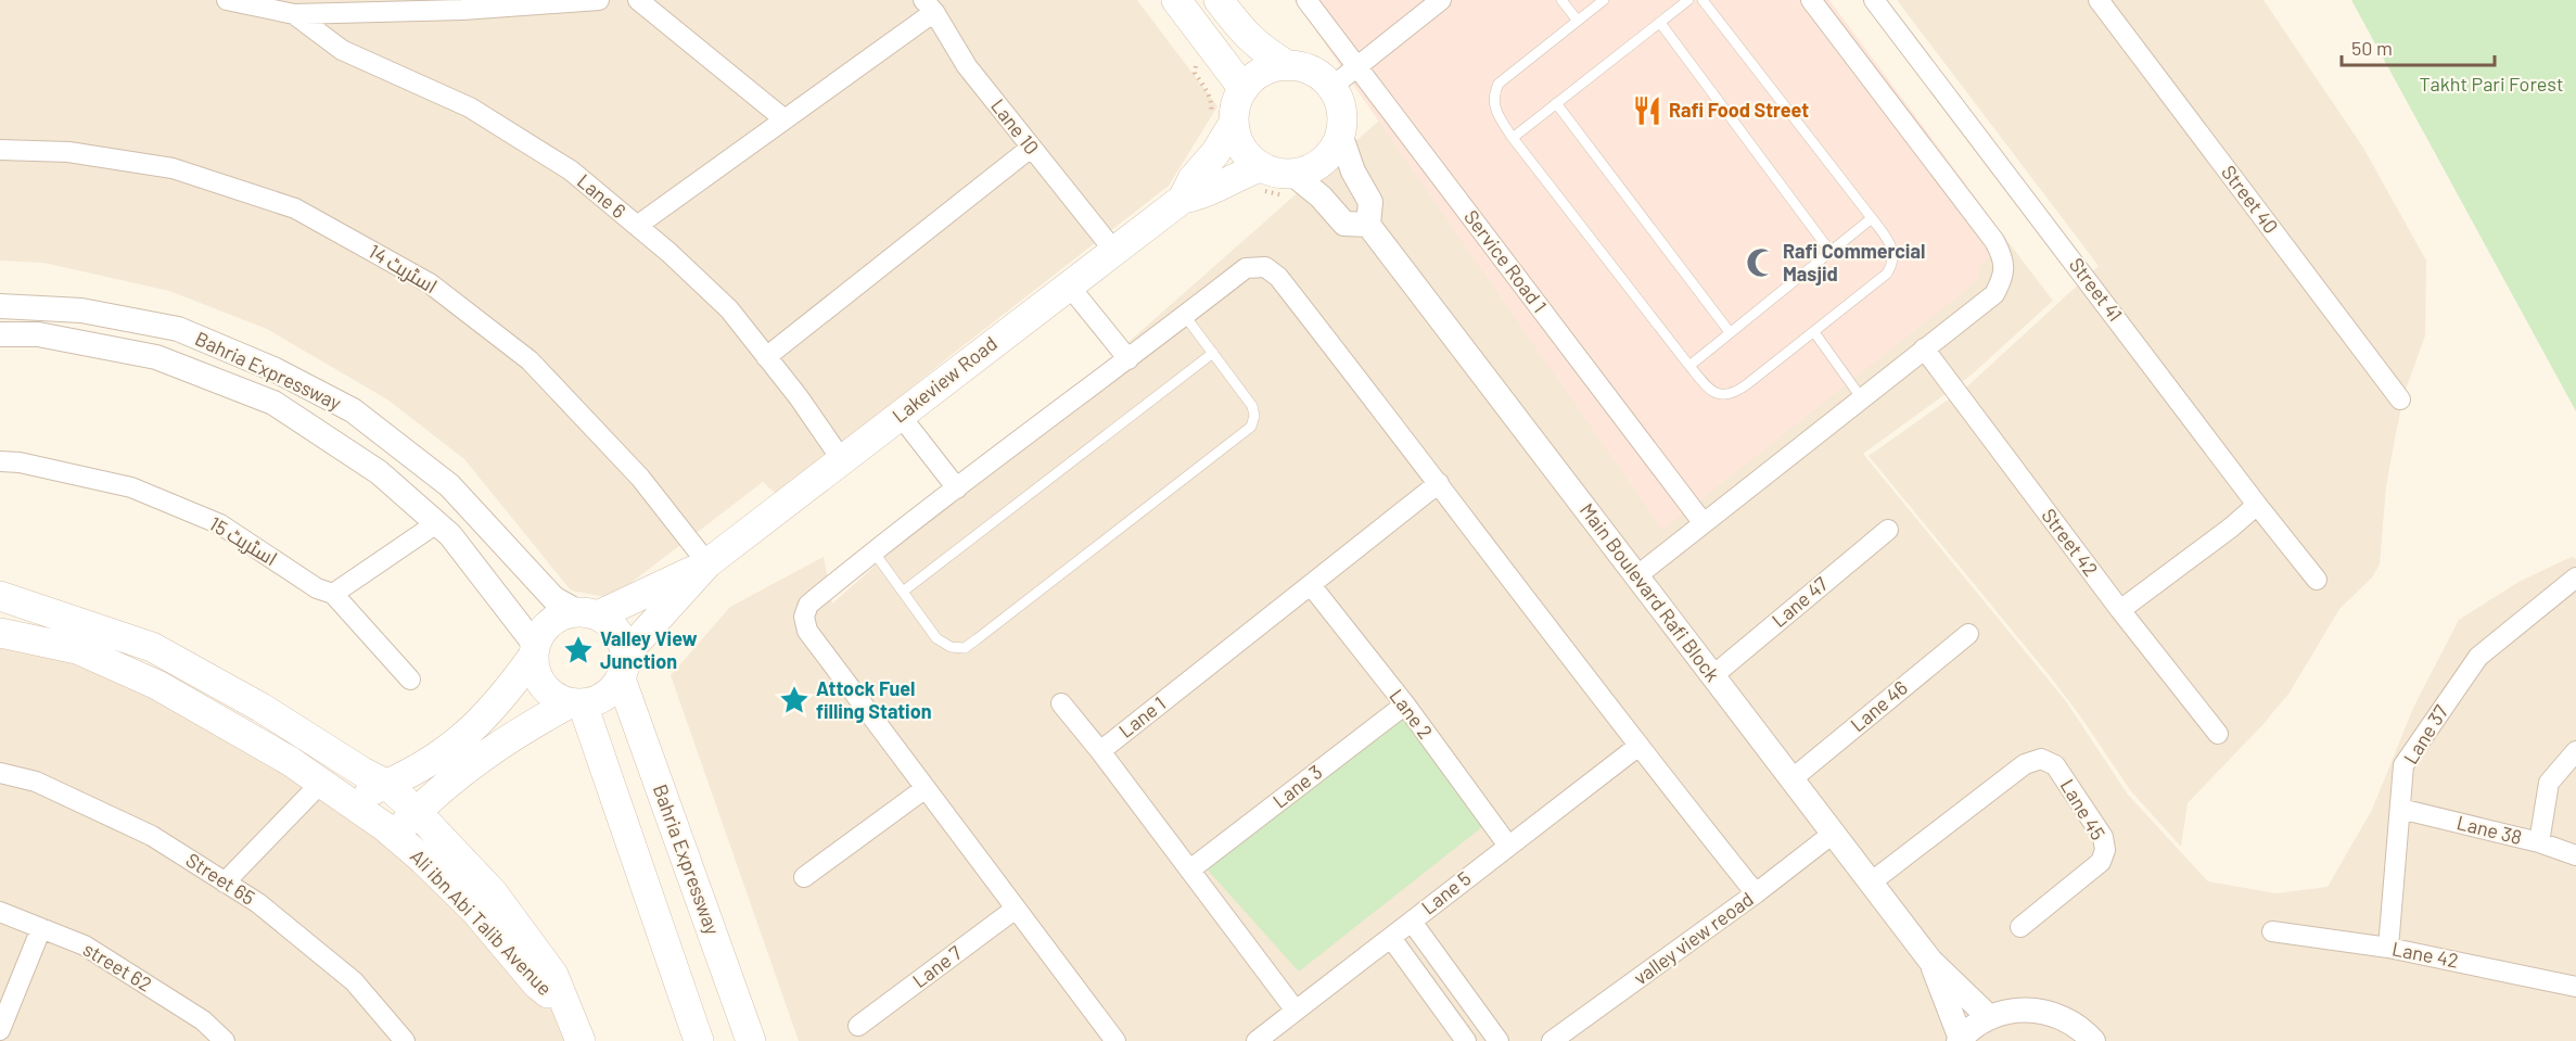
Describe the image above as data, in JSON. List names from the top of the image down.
{
  "streets": {
    "main road": ["Bahria Expressway", "Lakeview Road", "Ali ibn Abi Talib Avenue"],
    "street": [
      "Lane 10",
      "Lane 6",
      "Street 40",
      "Service Road 1",
      "اسٹریٹ 14",
      "Street 41",
      "اسٹریٹ 15",
      "Street 42",
      "Main Boulevard Rafi Block",
      "Lane 47",
      "Lane 46",
      "Lane 2",
      "Lane 1",
      "Lane 37",
      "Lane 3",
      "Lane 45",
      "Lane 38",
      "Street 65",
      "Lane 5",
      "valley view reoad",
      "Lane 42",
      "street 62",
      "Lane 7"
    ]
  },
  "crossings": [
    ["Lane 10", "Lakeview Road"],
    ["Lane 6", "Lakeview Road"],
    ["اسٹریٹ 14", "Lakeview Road"],
    ["Main Boulevard Rafi Block", "Lane 47"],
    ["Main Boulevard Rafi Block", "Lane 46"],
    ["Main Boulevard Rafi Block", "Lane 45"],
    ["Main Boulevard Rafi Block", "valley view reoad"],
    ["Lane 2", "Lane 1"],
    ["Lane 2", "Lane 3"],
    ["Lane 2", "Lane 5"],
    ["Lane 1", "Lane 3"],
    ["Lane 1", "Lane 5"],
    ["Lane 37", "Lane 38"],
    ["Lane 37", "Lane 42"]
  ],
  "parks": ["Takht Pari Forest"],
  "places": {
    "restaurant": ["Rafi Food Street"],
    "mosque": ["Rafi Commercial Masjid"],
    "place": ["Valley View Junction", "Attock Fuel filling Station"]
  },
  "scale_bar": "50 m"
}
